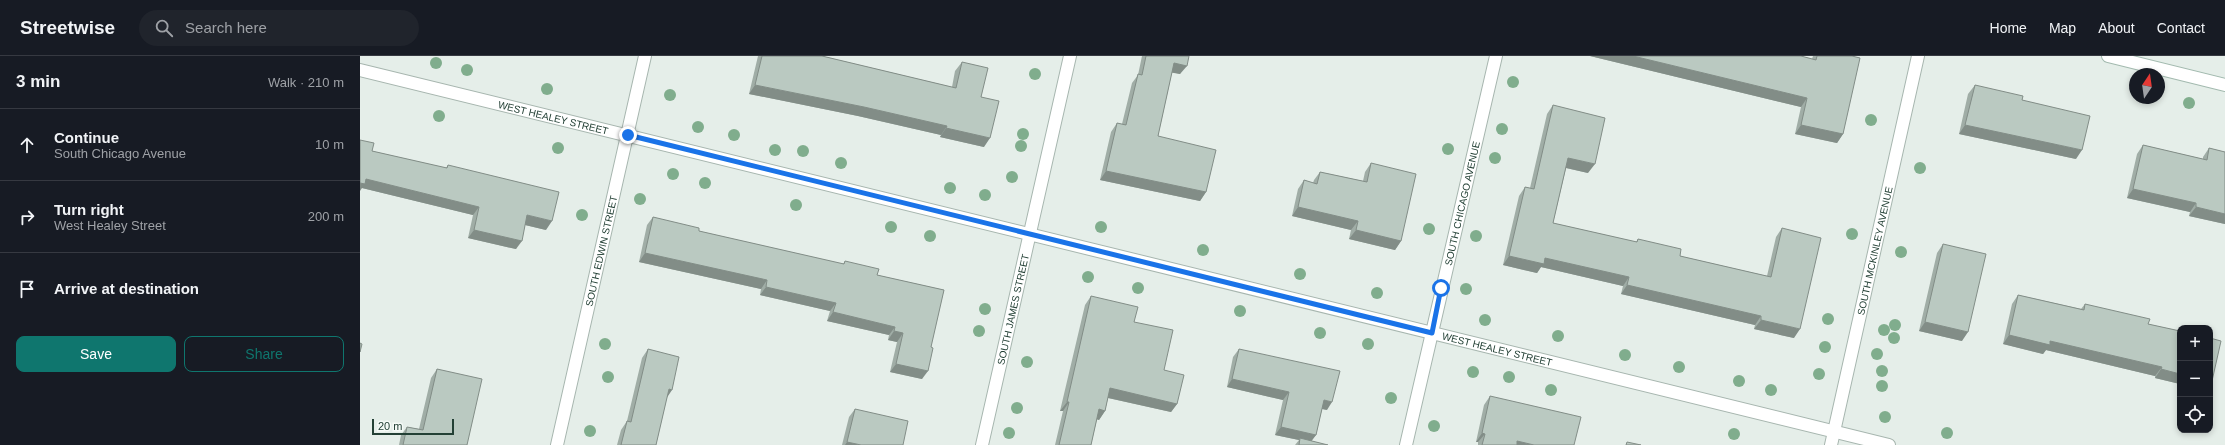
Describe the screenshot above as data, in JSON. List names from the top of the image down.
{
  "streets": {
    "street": [
      "WEST HEALEY STREET",
      "SOUTH CHICAGO AVENUE",
      "SOUTH MCKINLEY AVENUE",
      "SOUTH EDWIN STREET",
      "SOUTH JAMES STREET"
    ]
  },
  "crossings": [
    ["WEST HEALEY STREET", "SOUTH CHICAGO AVENUE"],
    ["WEST HEALEY STREET", "SOUTH MCKINLEY AVENUE"],
    ["WEST HEALEY STREET", "SOUTH EDWIN STREET"],
    ["WEST HEALEY STREET", "SOUTH JAMES STREET"]
  ],
  "scale_bar": "20 m",
  "north": "top",
  "page": {
    "header": "Streetwise",
    "search": "Search here",
    "nav": [
      "Home",
      "Map",
      "About",
      "Contact"
    ],
    "heading": ["3 min", "Walk · 210 m"],
    "list": [
      ["Continue", "South Chicago Avenue", "10 m"],
      ["Turn right", "West Healey Street", "200 m"],
      "Arrive at destination"
    ],
    "buttons": ["Save", "Share"],
    "map_buttons": ["+", "−"],
    "scale": "20 m"
  }
}
